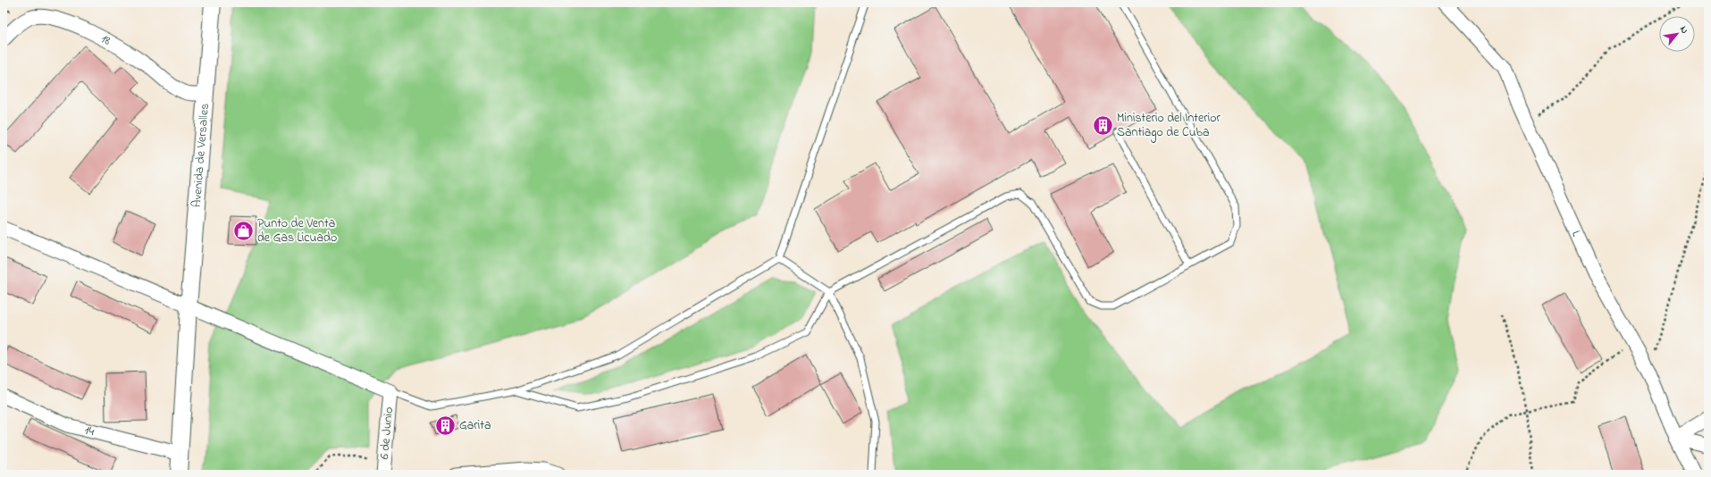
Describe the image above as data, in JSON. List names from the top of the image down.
{
  "streets": {
    "street": [
      "18",
      "Avenida de Versalles",
      "L",
      "14",
      "6 de Junio"
    ]
  },
  "crossings": [
    ["18", "Avenida de Versalles"],
    ["Avenida de Versalles", "14"]
  ],
  "places": {
    "building": ["Ministerio del Interior Santiago de Cuba", "Garita"],
    "shop": ["Punto de Venta de Gas Licuado"]
  },
  "north": "top right"
}
